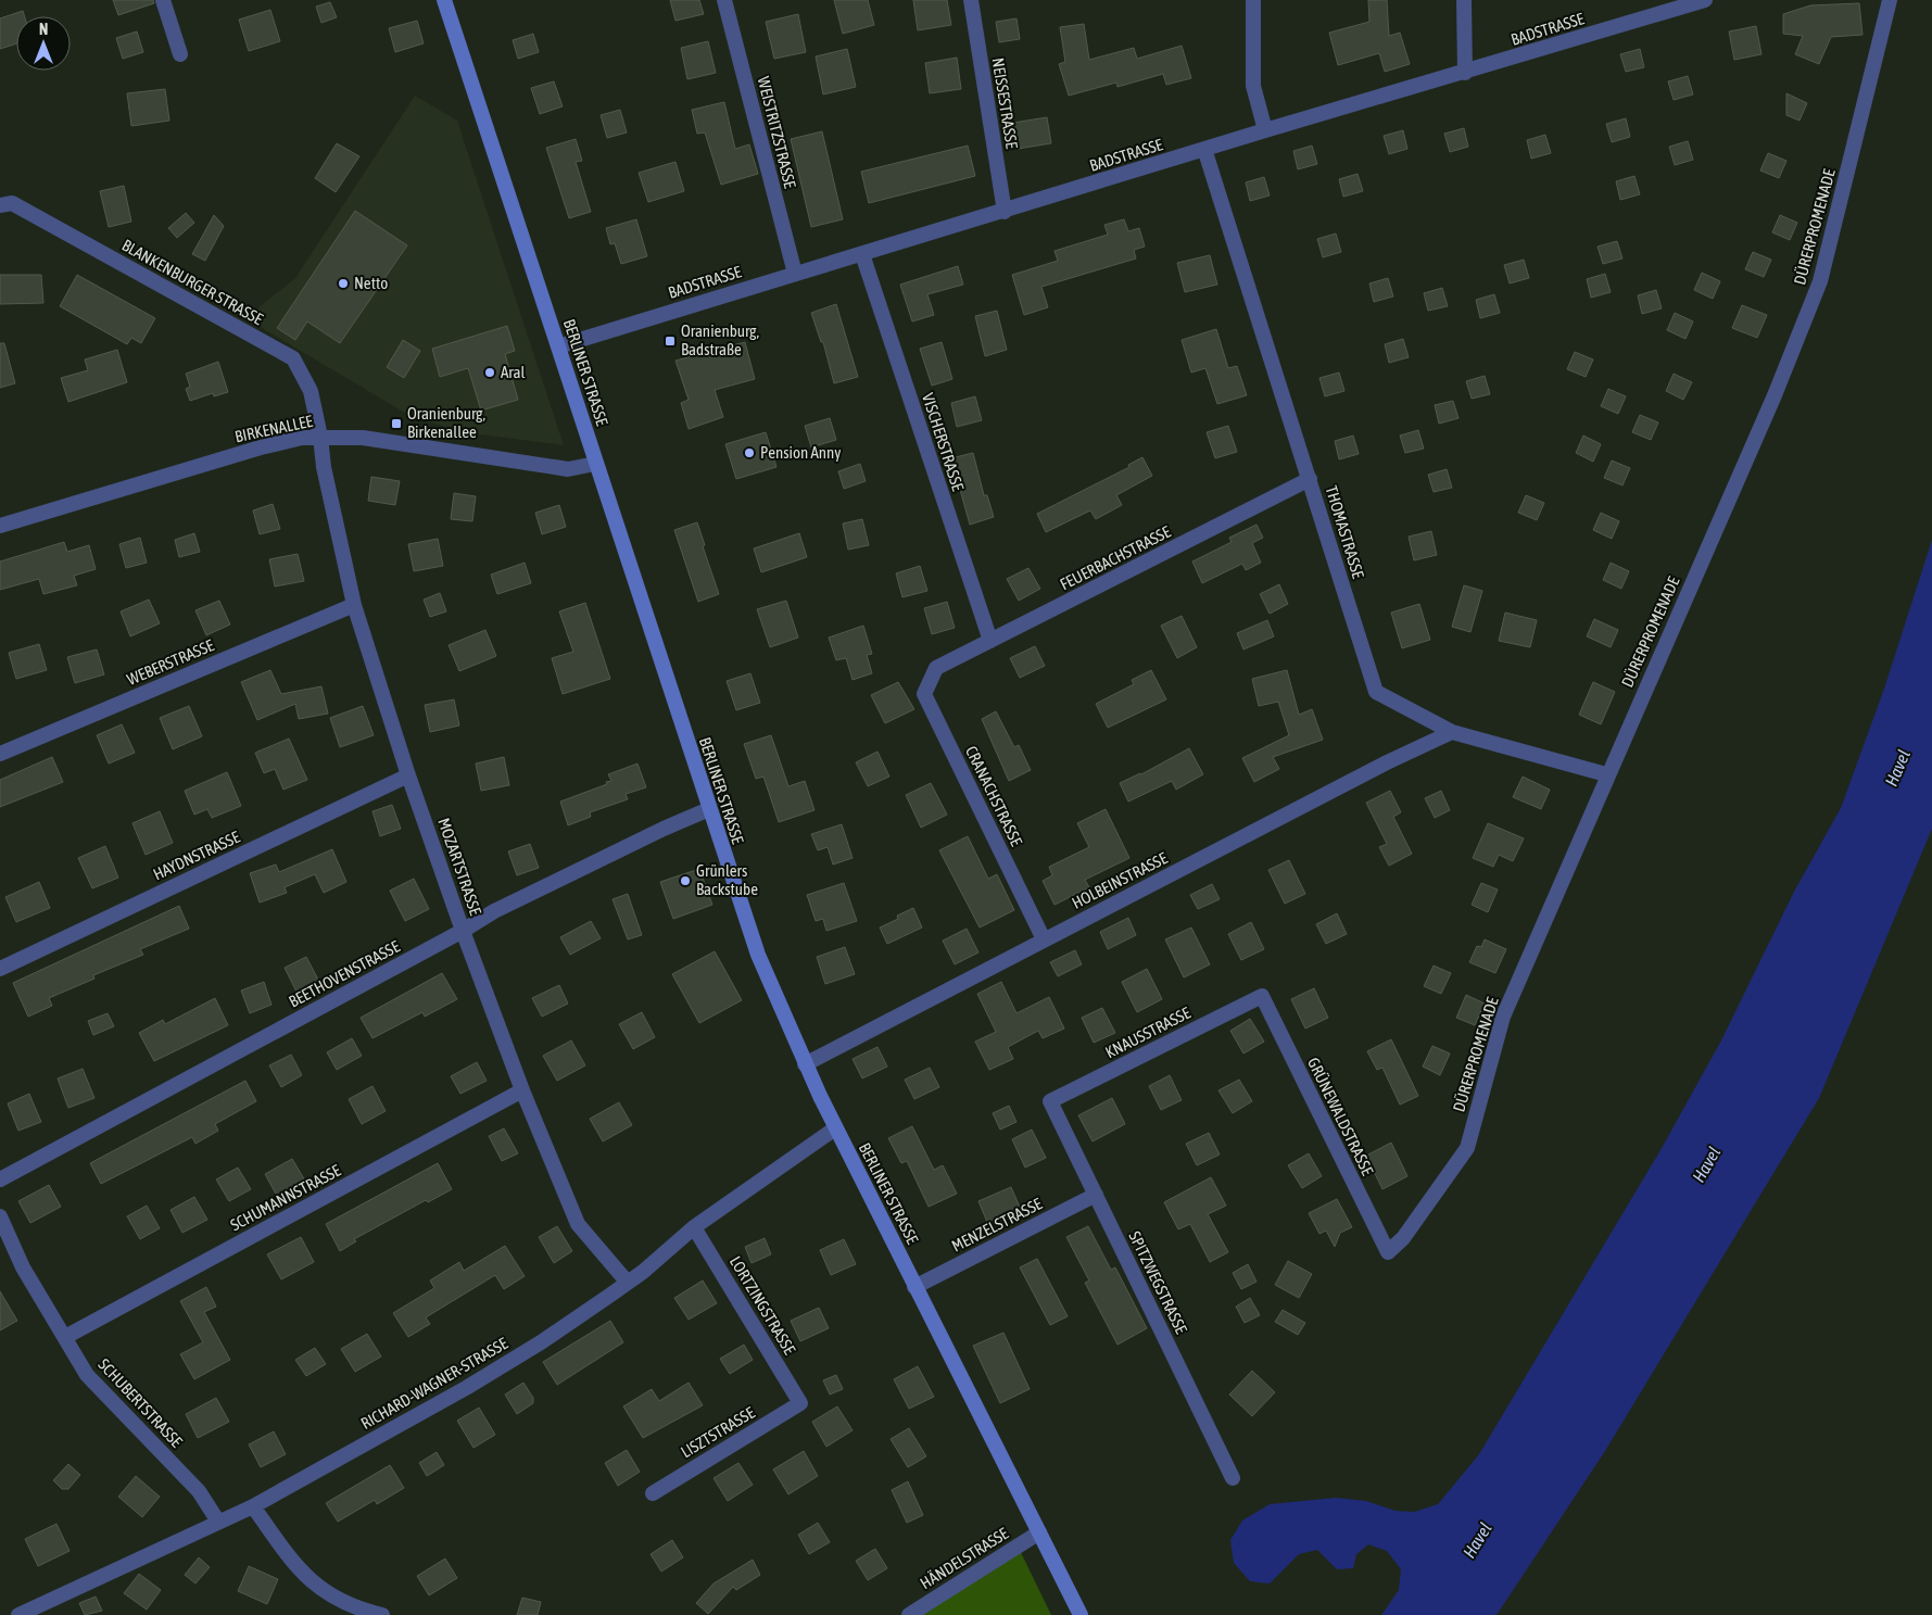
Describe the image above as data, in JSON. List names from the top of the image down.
{
  "streets": {
    "main road": ["BERLINER STRASSE"],
    "street": [
      "BADSTRASSE",
      "NEISSESTRASSE",
      "WEISTRITZSTRASSE",
      "DÜRERPROMENADE",
      "BLANKENBURGER STRASSE",
      "BIRKENALLEE",
      "VISCHERSTRASSE",
      "THOMASTRASSE",
      "FEUERBACHSTRASSE",
      "WEBERSTRASSE",
      "CRANACHSTRASSE",
      "HAYDNSTRASSE",
      "MOZARTSTRASSE",
      "HOLBEINSTRASSE",
      "BEETHOVENSTRASSE",
      "KNAUSSTRASSE",
      "GRÜNEWALDSTRASSE",
      "SCHUMANNSTRASSE",
      "MENZELSTRASSE",
      "SPITZWEGSTRASSE",
      "LORTZINGSTRASSE",
      "RICHARD-WAGNER-STRASSE",
      "SCHUBERTSTRASSE",
      "LISZTSTRASSE",
      "HÄNDELSTRASSE"
    ]
  },
  "crossings": [
    ["BADSTRASSE", "NEISSESTRASSE"],
    ["BADSTRASSE", "WEISTRITZSTRASSE"],
    ["BADSTRASSE", "BERLINER STRASSE"],
    ["BADSTRASSE", "VISCHERSTRASSE"],
    ["BADSTRASSE", "THOMASTRASSE"],
    ["DÜRERPROMENADE", "THOMASTRASSE"],
    ["DÜRERPROMENADE", "GRÜNEWALDSTRASSE"],
    ["BLANKENBURGER STRASSE", "BIRKENALLEE"],
    ["BLANKENBURGER STRASSE", "MOZARTSTRASSE"],
    ["BERLINER STRASSE", "BIRKENALLEE"],
    ["BERLINER STRASSE", "HOLBEINSTRASSE"],
    ["BERLINER STRASSE", "BEETHOVENSTRASSE"],
    ["BERLINER STRASSE", "MENZELSTRASSE"],
    ["BERLINER STRASSE", "RICHARD-WAGNER-STRASSE"],
    ["BERLINER STRASSE", "HÄNDELSTRASSE"],
    ["BIRKENALLEE", "MOZARTSTRASSE"],
    ["VISCHERSTRASSE", "FEUERBACHSTRASSE"],
    ["THOMASTRASSE", "FEUERBACHSTRASSE"],
    ["THOMASTRASSE", "HOLBEINSTRASSE"],
    ["FEUERBACHSTRASSE", "CRANACHSTRASSE"],
    ["WEBERSTRASSE", "MOZARTSTRASSE"],
    ["CRANACHSTRASSE", "HOLBEINSTRASSE"],
    ["HAYDNSTRASSE", "MOZARTSTRASSE"],
    ["MOZARTSTRASSE", "BEETHOVENSTRASSE"],
    ["MOZARTSTRASSE", "SCHUMANNSTRASSE"],
    ["MOZARTSTRASSE", "RICHARD-WAGNER-STRASSE"],
    ["KNAUSSTRASSE", "GRÜNEWALDSTRASSE"],
    ["KNAUSSTRASSE", "SPITZWEGSTRASSE"],
    ["SCHUMANNSTRASSE", "SCHUBERTSTRASSE"],
    ["MENZELSTRASSE", "SPITZWEGSTRASSE"],
    ["LORTZINGSTRASSE", "RICHARD-WAGNER-STRASSE"],
    ["LORTZINGSTRASSE", "LISZTSTRASSE"],
    ["RICHARD-WAGNER-STRASSE", "SCHUBERTSTRASSE"]
  ],
  "water": ["Havel"],
  "places": {
    "other": [
      "Netto",
      "Aral",
      "Pension Anny",
      "Grünlers Backstube"
    ],
    "transit": ["Oranienburg, Badstraße", "Oranienburg, Birkenallee"]
  },
  "north": "top"
}
